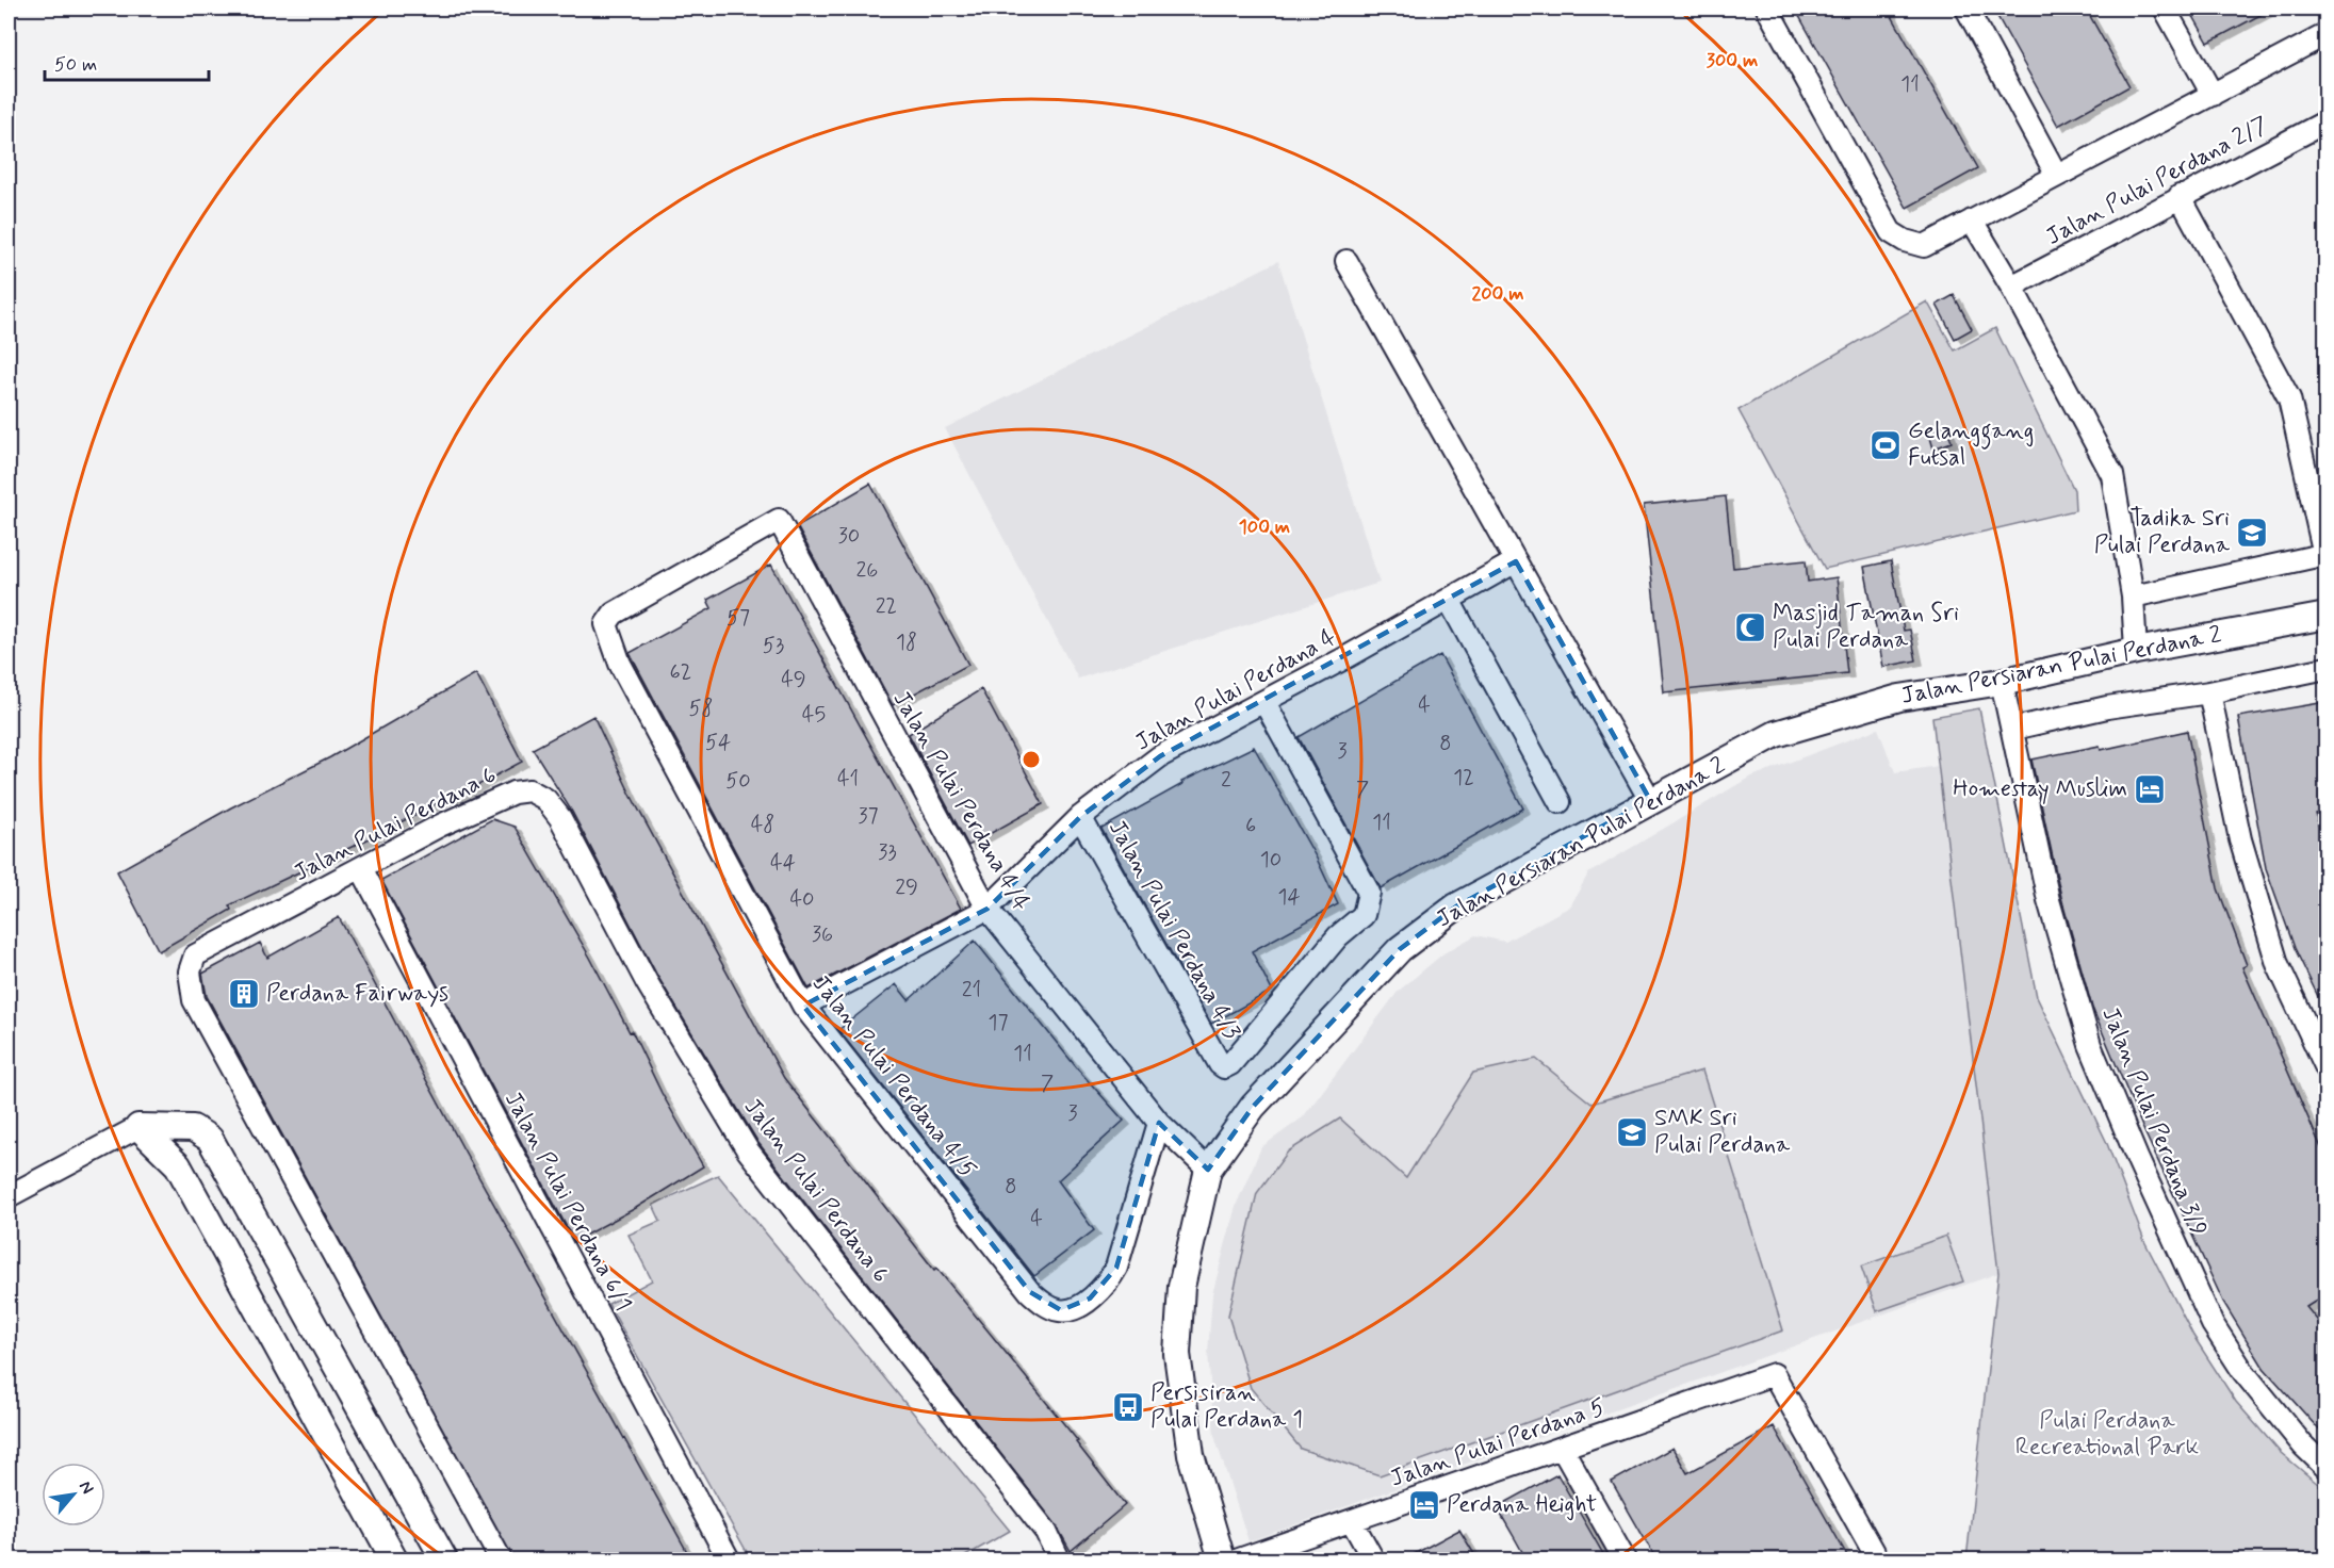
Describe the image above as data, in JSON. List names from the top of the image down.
{
  "streets": {
    "street": [
      "Jalan Pulai Perdana 2/7",
      "Jalan Persiaran Pulai Perdana 2",
      "Jalan Pulai Perdana 4",
      "Jalan Pulai Perdana 4/4",
      "Jalan Pulai Perdana 6",
      "Jalan Pulai Perdana 4/3",
      "Jalan Pulai Perdana 4/5",
      "Jalan Pulai Perdana 3/9",
      "Jalan Pulai Perdana 6/1",
      "Jalan Pulai Perdana 5"
    ]
  },
  "crossings": [
    ["Jalan Persiaran Pulai Perdana 2", "Jalan Pulai Perdana 4/4"],
    ["Jalan Persiaran Pulai Perdana 2", "Jalan Pulai Perdana 3/9"],
    ["Jalan Pulai Perdana 4", "Jalan Pulai Perdana 4/4"],
    ["Jalan Pulai Perdana 4", "Jalan Pulai Perdana 4/3"],
    ["Jalan Pulai Perdana 4", "Jalan Pulai Perdana 4/5"],
    ["Jalan Pulai Perdana 4/4", "Jalan Pulai Perdana 4/5"],
    ["Jalan Pulai Perdana 6", "Jalan Pulai Perdana 6/1"]
  ],
  "parks": ["Pulai Perdana Recreational Park"],
  "places": {
    "sports": ["Gelanggang Futsal"],
    "school or university": ["Tadika Sri Pulai Perdana", "SMK Sri Pulai Perdana"],
    "mosque": ["Masjid Taman Sri Pulai Perdana"],
    "hotel": ["Homestay Muslim", "Perdana Height"],
    "building": ["Perdana Fairways"],
    "bus stop": ["Persisiran Pulai Perdana 1"]
  },
  "house_numbers": [
    "11",
    "30",
    "26",
    "22",
    "57",
    "18",
    "53",
    "62",
    "49",
    "4",
    "58",
    "45",
    "54",
    "8",
    "3",
    "12",
    "41",
    "2",
    "50",
    "7",
    "37",
    "11",
    "48",
    "6",
    "33",
    "10",
    "44",
    "29",
    "14",
    "40",
    "36",
    "21",
    "17",
    "11",
    "7",
    "3",
    "8",
    "4"
  ],
  "scale_bar": "50 m",
  "north": "top right",
  "rings": ["300 m", "200 m", "100 m"]
}
